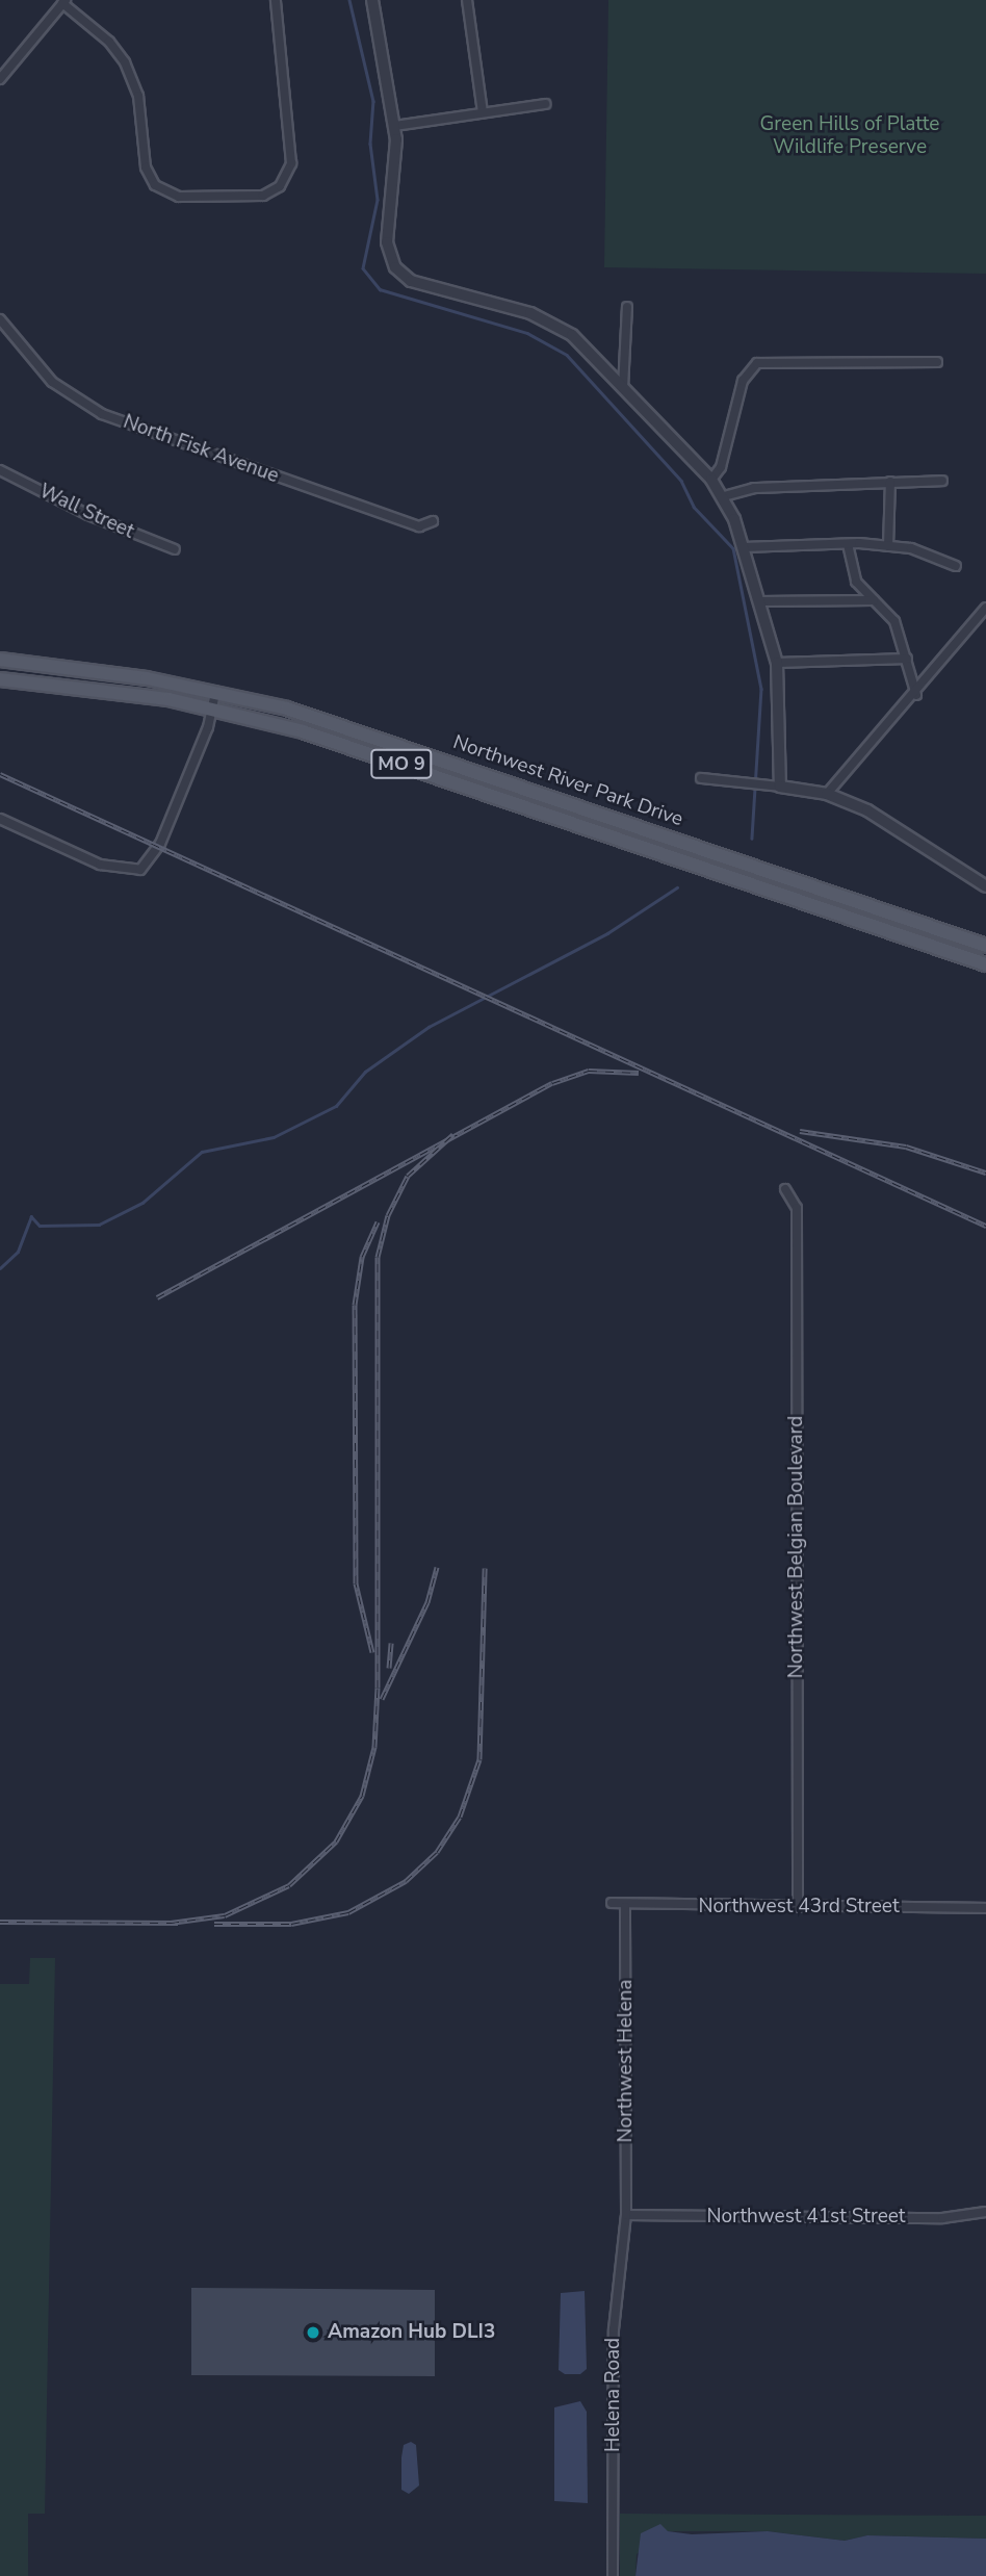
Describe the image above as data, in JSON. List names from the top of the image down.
{
  "streets": {
    "main road": ["MO 9", "Northwest River Park Drive"],
    "street": [
      "North Fisk Avenue",
      "Wall Street",
      "Northwest Belgian Boulevard",
      "Northwest 43rd Street",
      "Northwest Helena",
      "Northwest 41st Street",
      "Helena Road"
    ]
  },
  "crossings": [
    ["Northwest Belgian Boulevard", "Northwest 43rd Street"],
    ["Northwest 43rd Street", "Northwest Helena"],
    ["Northwest Helena", "Northwest 41st Street"],
    ["Northwest Helena", "Helena Road"],
    ["Northwest 41st Street", "Helena Road"]
  ],
  "parks": ["Green Hills of Platte Wildlife Preserve"],
  "places": ["Amazon Hub DLI3"]
}
